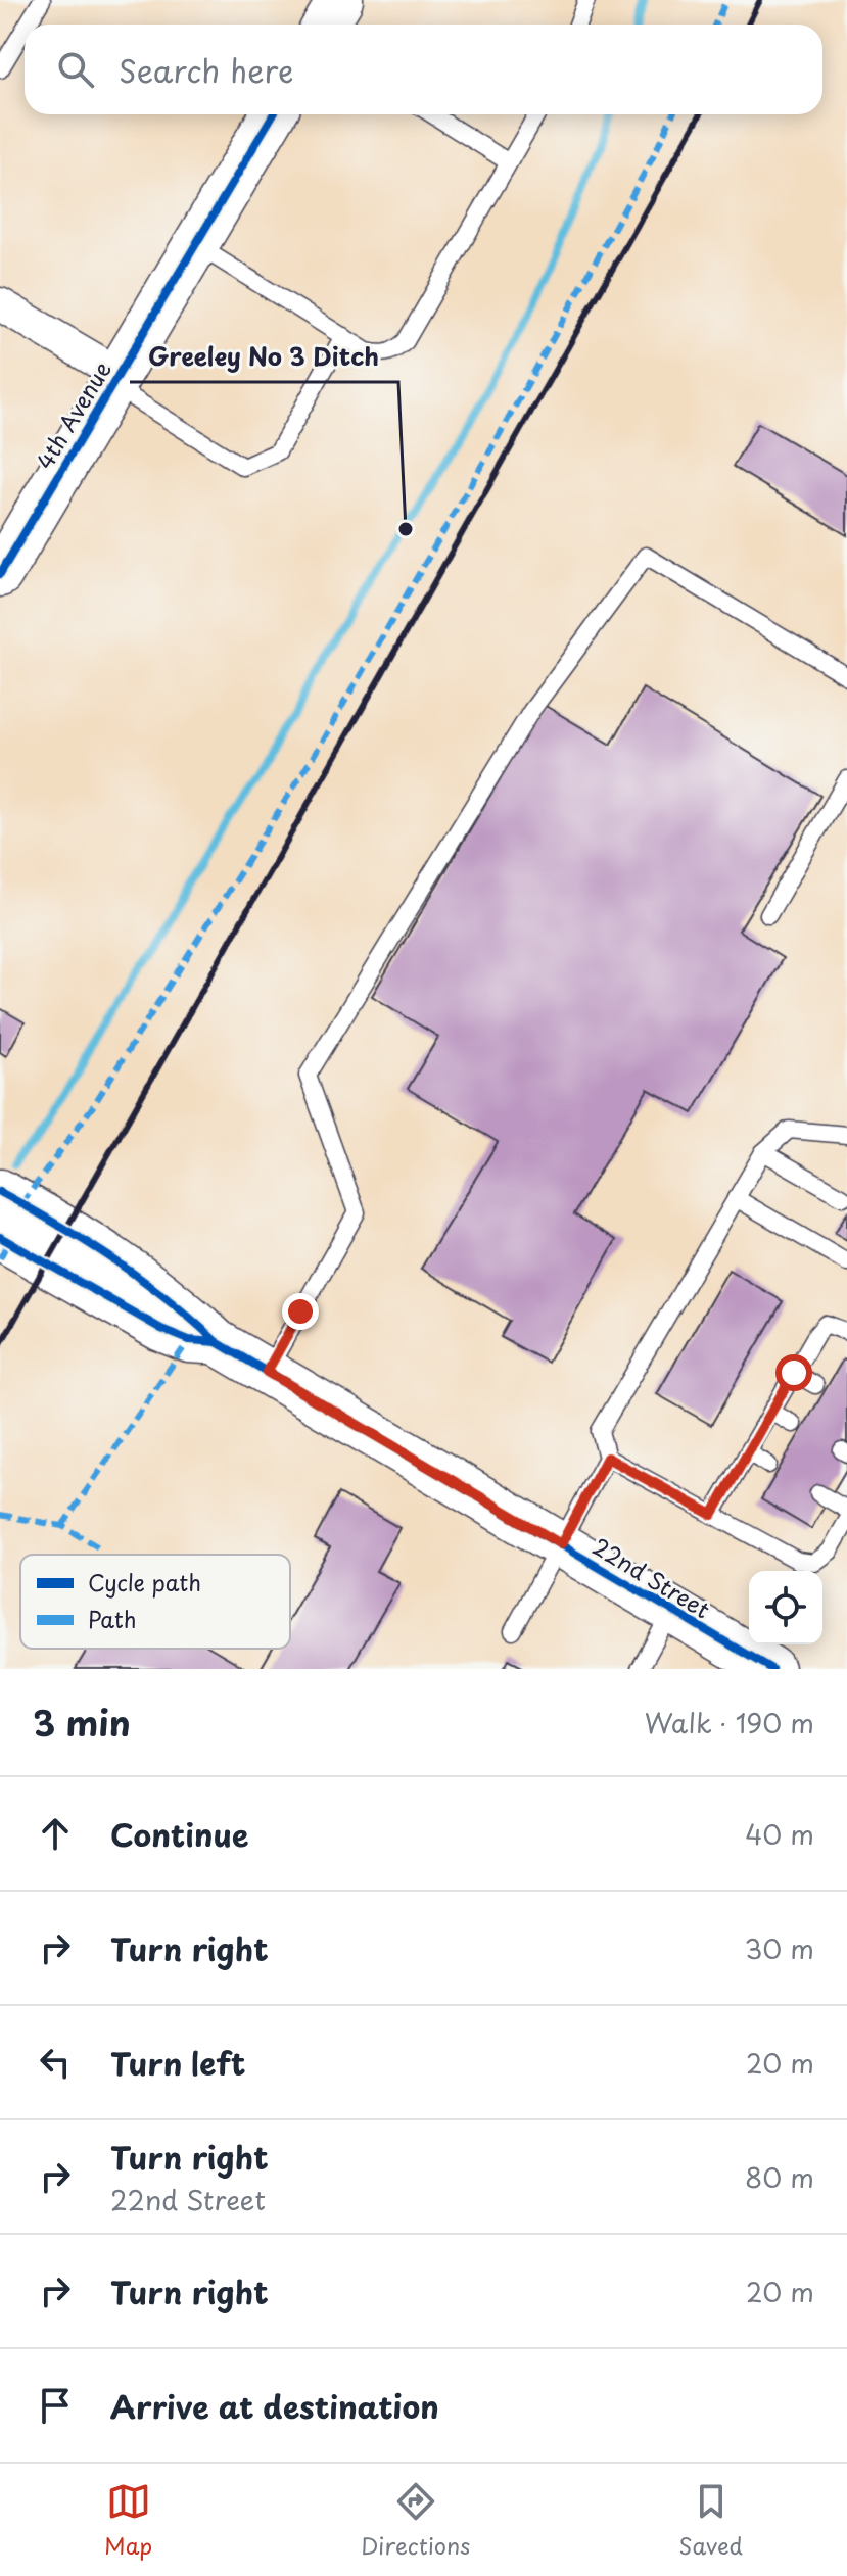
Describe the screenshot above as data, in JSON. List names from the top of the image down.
{
  "streets": {
    "street": ["4th Avenue", "22nd Street"]
  },
  "places": ["Greeley No 3 Ditch"],
  "legend": ["Cycle path", "Path"],
  "page": {
    "search": "Search here",
    "heading": ["3 min", "Walk · 190 m"],
    "list": [
      ["Continue", "40 m"],
      ["Turn right", "30 m"],
      ["Turn left", "20 m"],
      ["Turn right", "22nd Street", "80 m"],
      ["Turn right", "20 m"],
      "Arrive at destination"
    ],
    "nav": ["Map", "Directions", "Saved"]
  }
}
